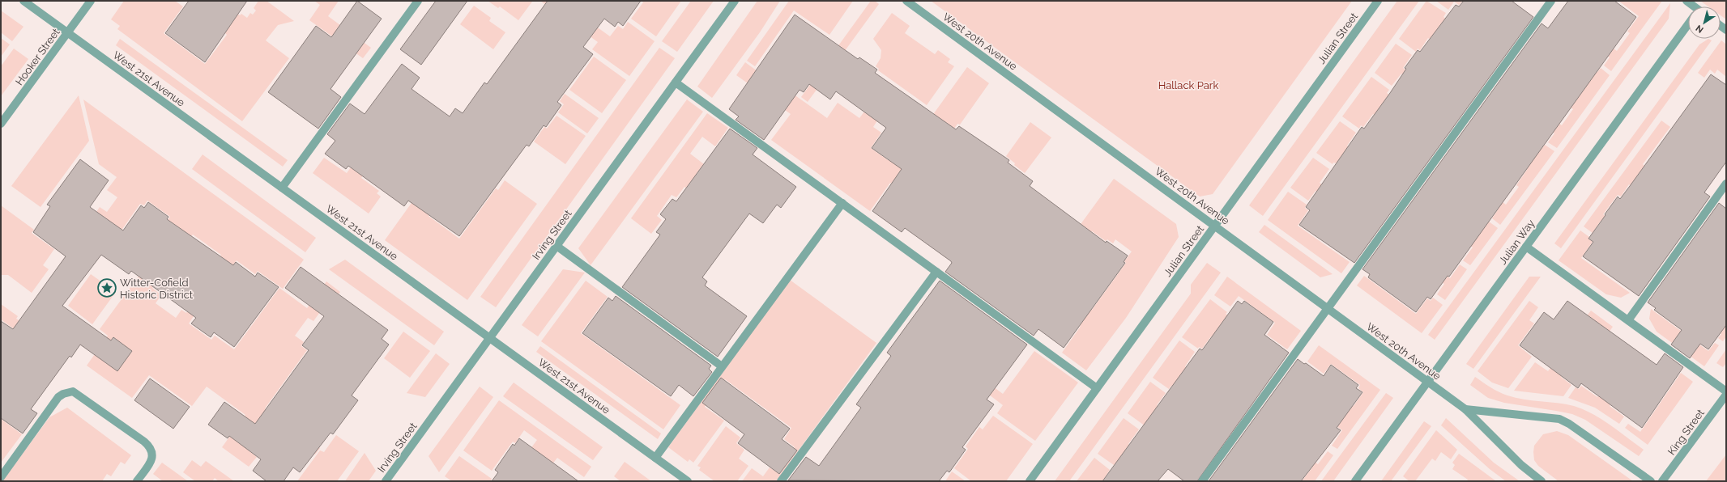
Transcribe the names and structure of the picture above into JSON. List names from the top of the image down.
{
  "streets": {
    "street": [
      "Julian Street",
      "West 20th Avenue",
      "Hooker Street",
      "West 21st Avenue",
      "Irving Street",
      "Julian Way",
      "King Street"
    ]
  },
  "crossings": [
    ["Julian Street", "West 20th Avenue"],
    ["West 20th Avenue", "Julian Way"],
    ["Hooker Street", "West 21st Avenue"],
    ["West 21st Avenue", "Irving Street"]
  ],
  "parks": ["Hallack Park"],
  "places": {
    "place": ["Witter-Cofield Historic District"]
  },
  "north": "bottom left"
}
